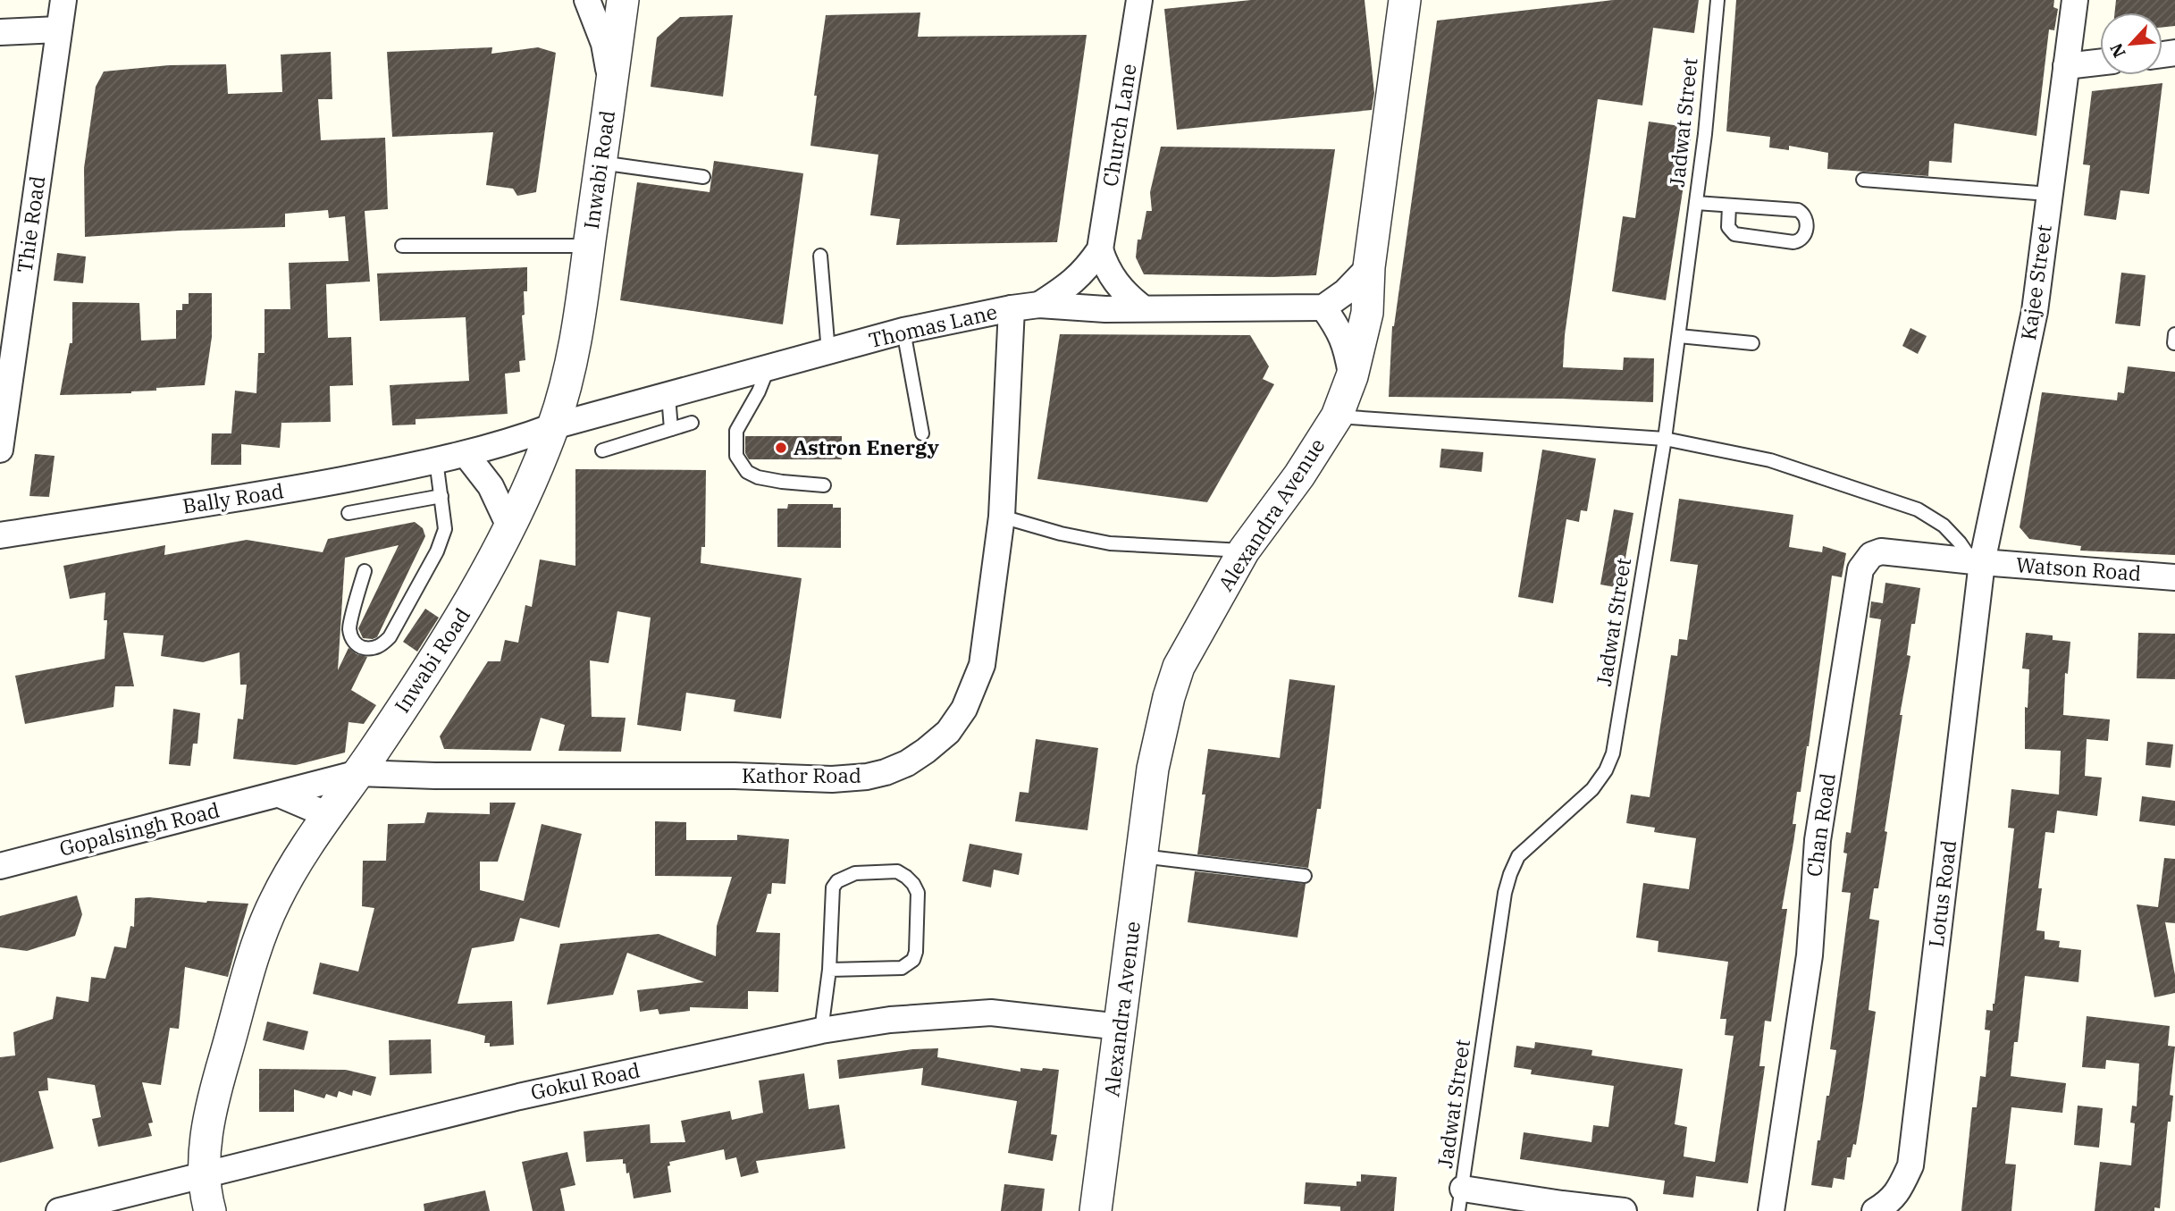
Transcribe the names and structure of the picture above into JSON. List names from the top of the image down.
{
  "streets": {
    "street": [
      "Church Lane",
      "Inwabi Road",
      "Thie Road",
      "Kajee Street",
      "Thomas Lane",
      "Bally Road",
      "Alexandra Avenue",
      "Watson Road",
      "Kathor Road",
      "Chan Road",
      "Gopalsingh Road",
      "Lotus Road",
      "Gokul Road"
    ],
    "lane": ["Jadwat Street"]
  },
  "crossings": [
    ["Church Lane", "Thomas Lane"],
    ["Inwabi Road", "Thomas Lane"],
    ["Inwabi Road", "Bally Road"],
    ["Inwabi Road", "Kathor Road"],
    ["Inwabi Road", "Gopalsingh Road"],
    ["Inwabi Road", "Gokul Road"],
    ["Kajee Street", "Watson Road"],
    ["Kajee Street", "Chan Road"],
    ["Kajee Street", "Lotus Road"],
    ["Thomas Lane", "Bally Road"],
    ["Thomas Lane", "Kathor Road"],
    ["Alexandra Avenue", "Gokul Road"],
    ["Watson Road", "Chan Road"],
    ["Watson Road", "Lotus Road"],
    ["Kathor Road", "Gopalsingh Road"],
    ["Chan Road", "Lotus Road"]
  ],
  "places": ["Astron Energy"],
  "north": "bottom left"
}
